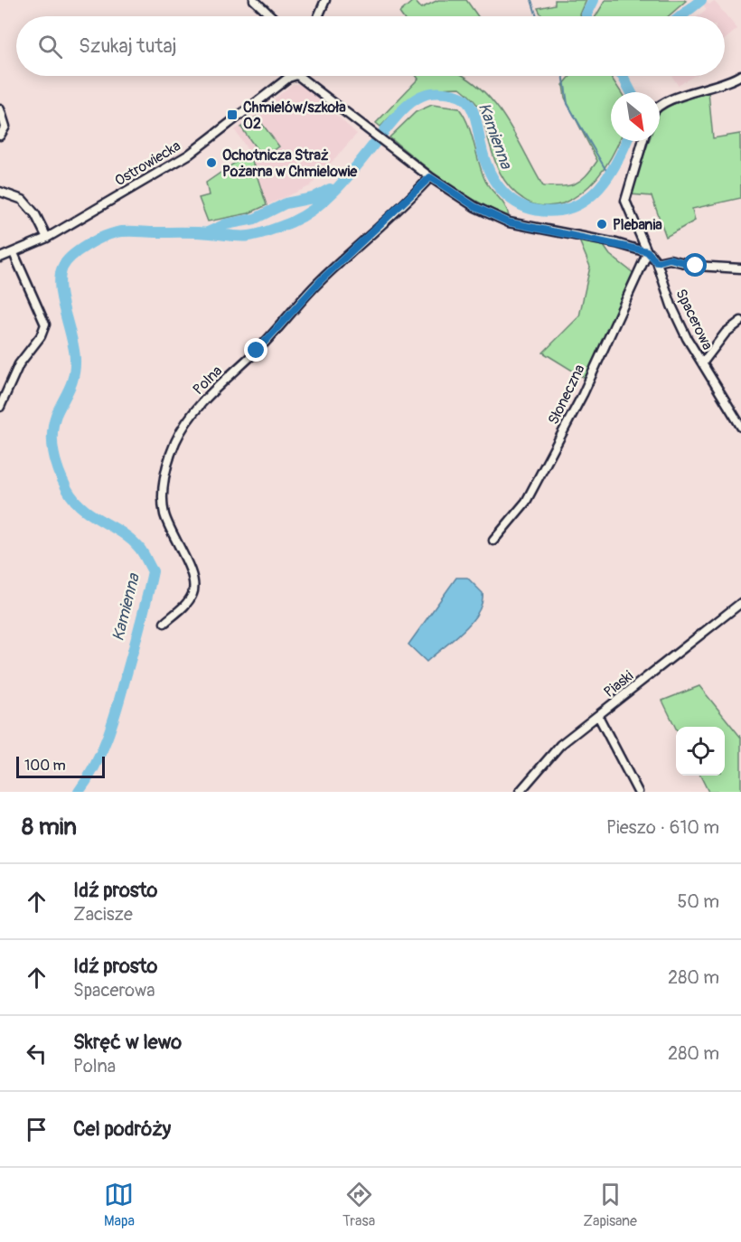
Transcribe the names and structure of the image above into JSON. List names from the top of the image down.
{
  "streets": {
    "street": [
      "Ostrowiecka",
      "Spacerowa",
      "Polna",
      "Słoneczna",
      "Piaski"
    ]
  },
  "crossings": [
    ["Spacerowa", "Słoneczna"]
  ],
  "water": ["Kamienna"],
  "places": {
    "transit": ["Chmielów/szkoła 02"],
    "other": ["Ochotnicza Straż Pożarna w Chmielowie", "Plebania"]
  },
  "scale_bar": "100 m",
  "north": "bottom right",
  "page": {
    "search": "Szukaj tutaj",
    "scale": "100 m",
    "heading": ["8 min", "Pieszo · 610 m"],
    "list": [
      ["Idź prosto", "Zacisze", "50 m"],
      ["Idź prosto", "Spacerowa", "280 m"],
      ["Skręć w lewo", "Polna", "280 m"],
      "Cel podróży"
    ],
    "nav": ["Mapa", "Trasa", "Zapisane"]
  }
}
